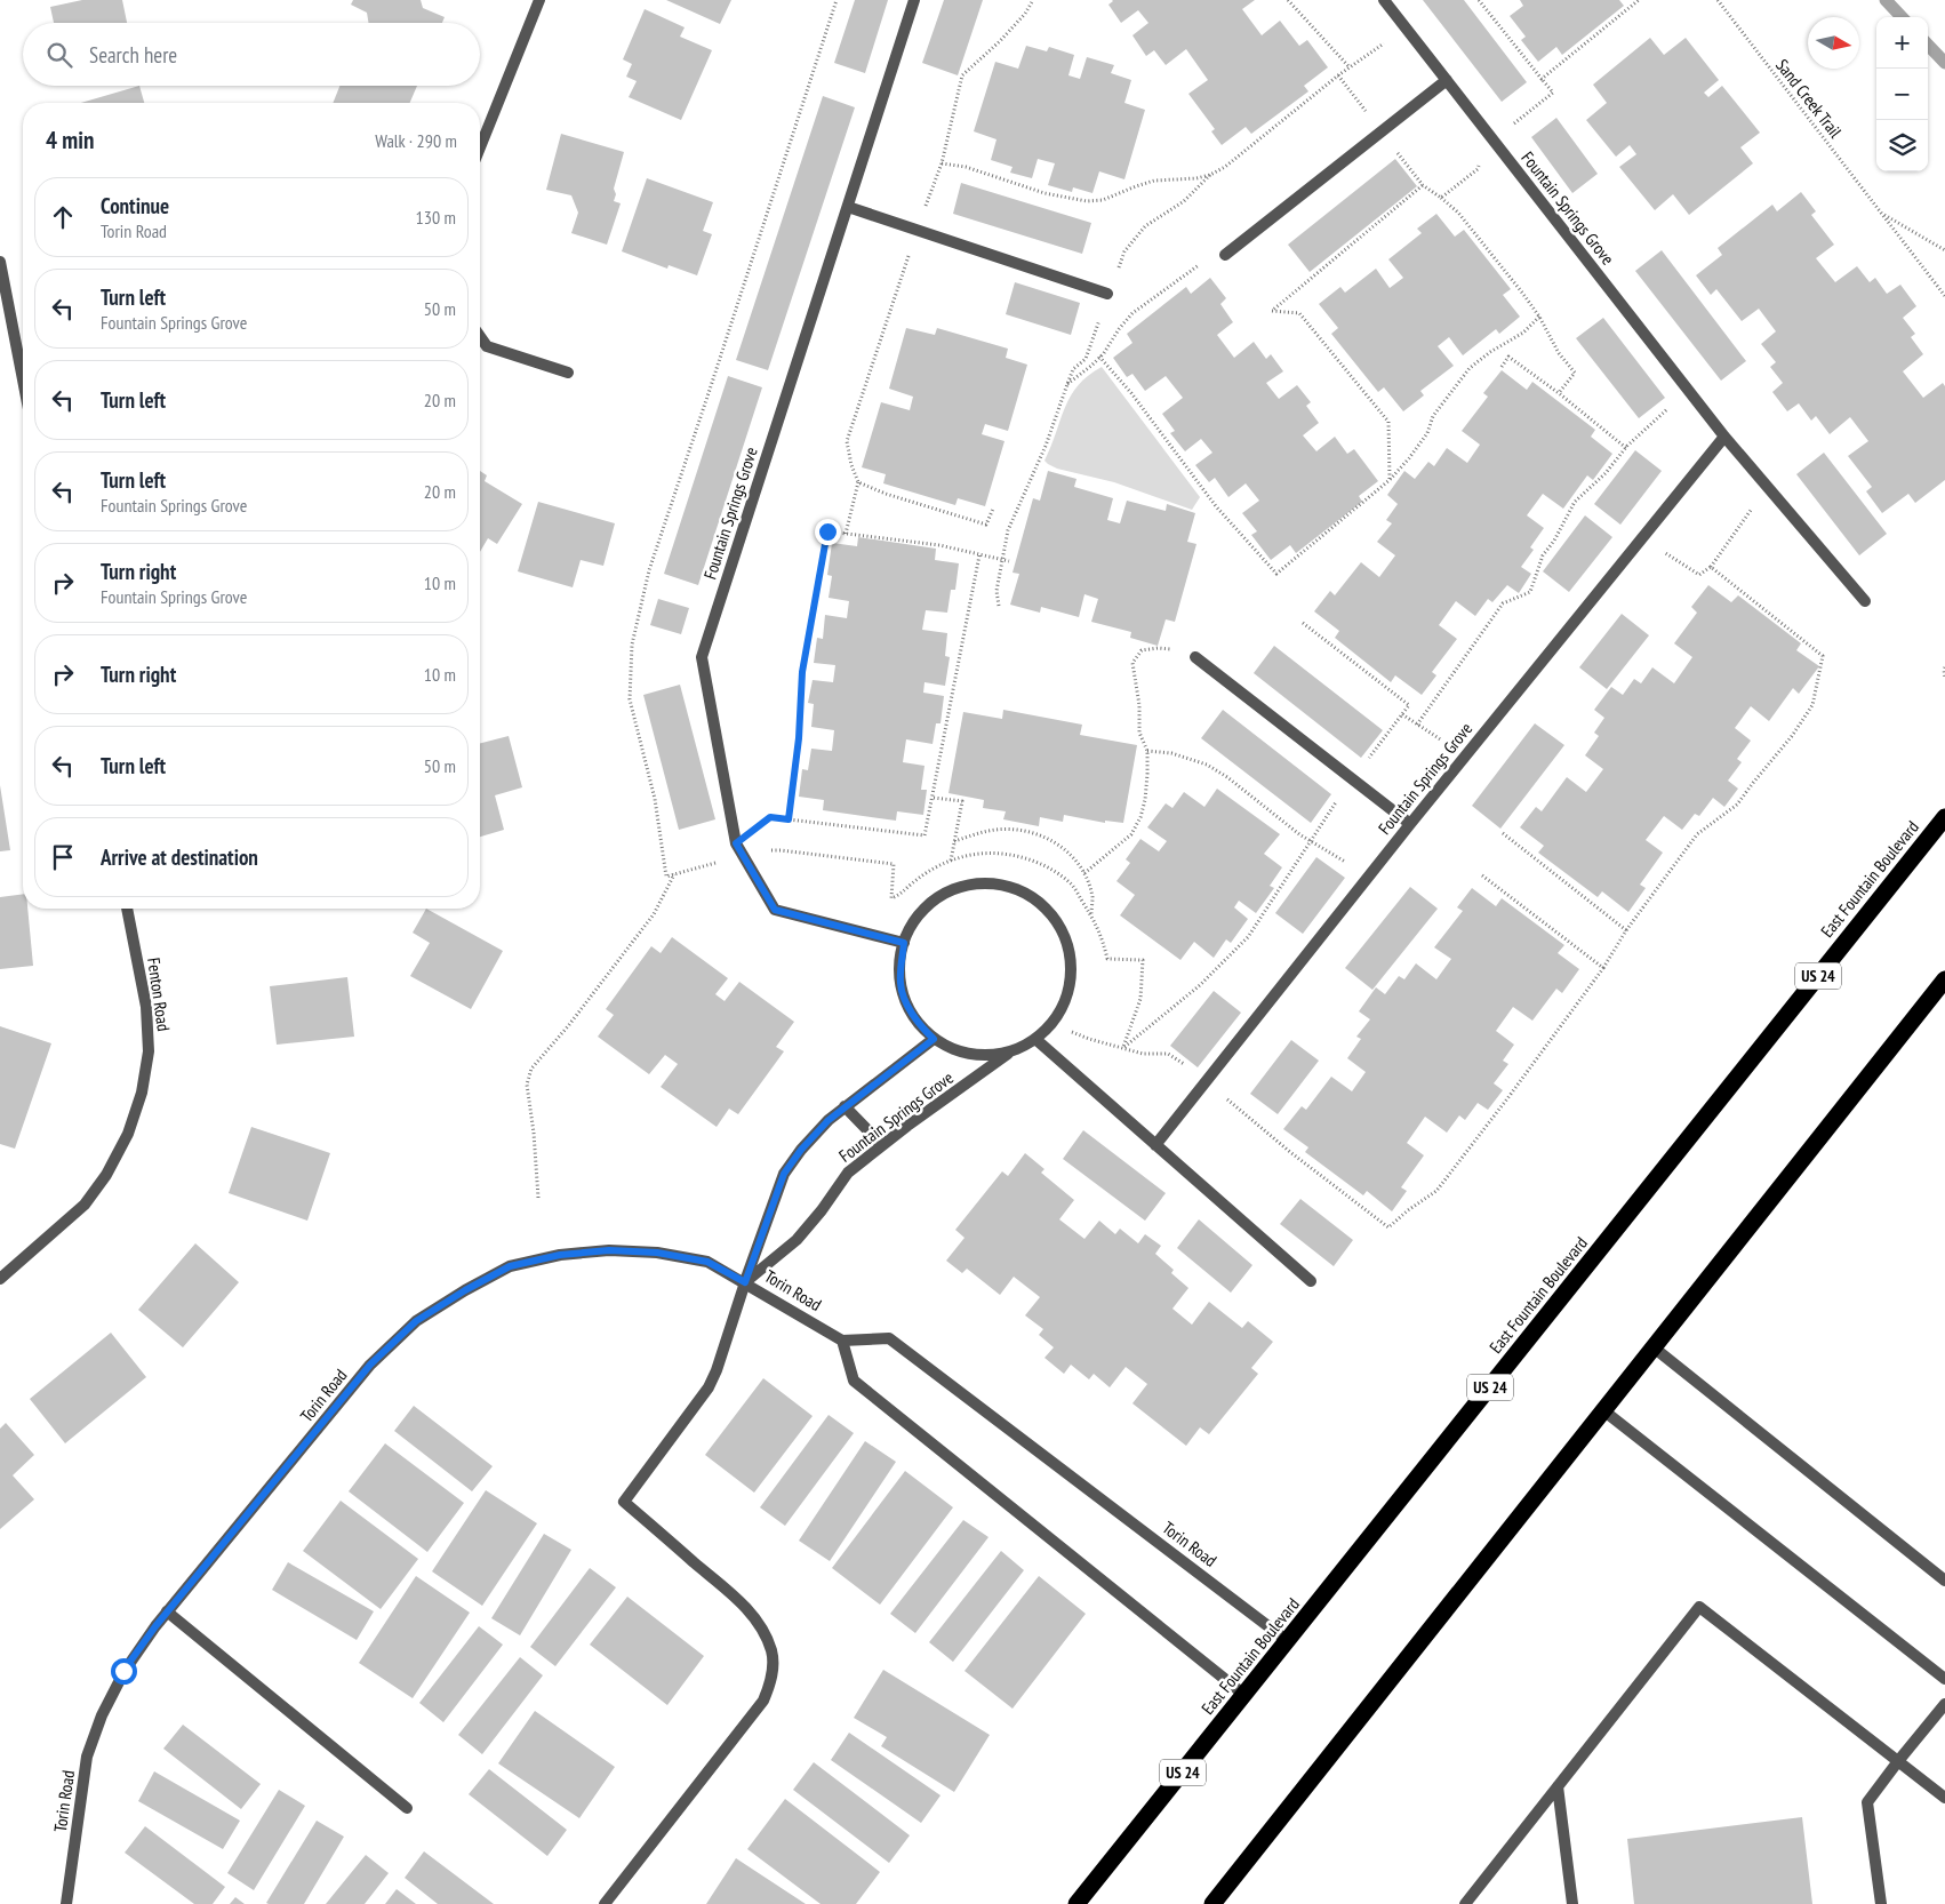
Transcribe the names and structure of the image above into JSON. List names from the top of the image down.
{
  "streets": {
    "highway": ["East Fountain Boulevard", "US 24"],
    "street": ["Fountain Springs Grove", "Fenton Road", "Torin Road"],
    "path": ["Sand Creek Trail"]
  },
  "crossings": [
    ["Fountain Springs Grove", "Torin Road"],
    ["East Fountain Boulevard", "Torin Road"]
  ],
  "north": "right",
  "page": {
    "map_buttons": ["+", "−"],
    "search": "Search here",
    "heading": ["4 min", "Walk · 290 m"],
    "list": [
      ["Continue", "Torin Road", "130 m"],
      ["Turn left", "Fountain Springs Grove", "50 m"],
      ["Turn left", "20 m"],
      ["Turn left", "Fountain Springs Grove", "20 m"],
      ["Turn right", "Fountain Springs Grove", "10 m"],
      ["Turn right", "10 m"],
      ["Turn left", "50 m"],
      "Arrive at destination"
    ]
  }
}
